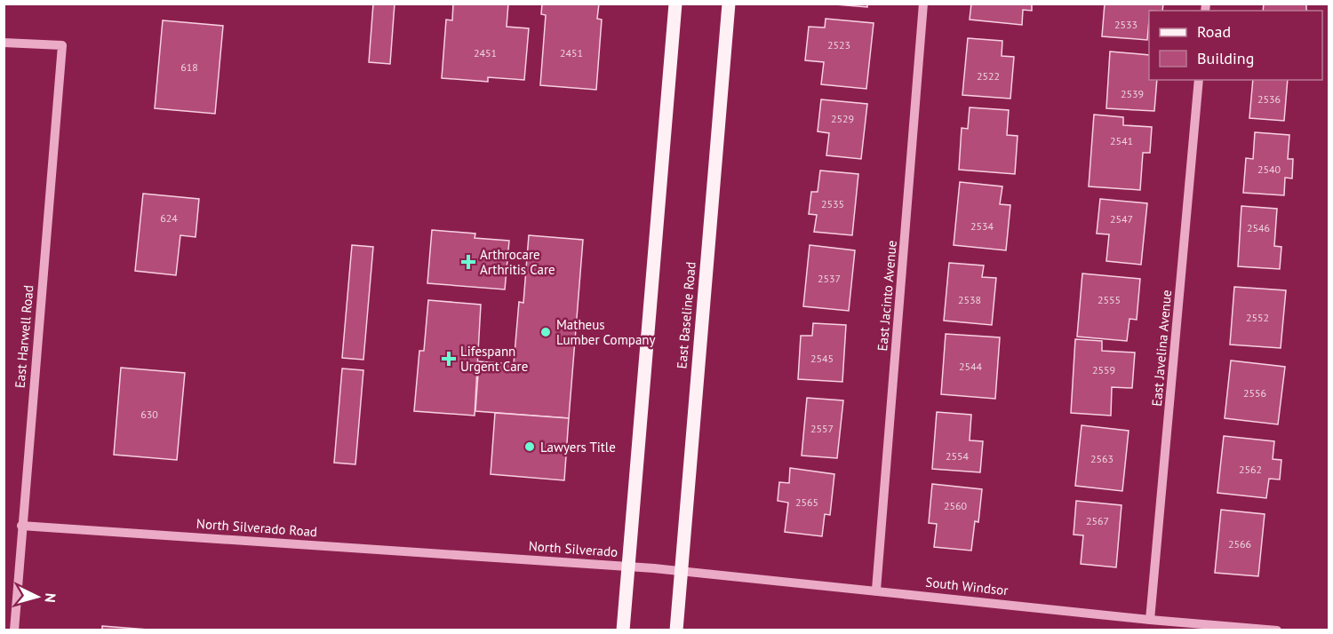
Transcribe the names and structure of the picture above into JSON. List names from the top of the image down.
{
  "streets": {
    "main road": ["East Baseline Road"],
    "street": [
      "East Jacinto Avenue",
      "East Harwell Road",
      "East Javelina Avenue",
      "North Silverado Road",
      "North Silverado",
      "South Windsor"
    ]
  },
  "crossings": [
    ["East Jacinto Avenue", "South Windsor"],
    ["East Baseline Road", "South Windsor"],
    ["East Harwell Road", "North Silverado Road"],
    ["East Javelina Avenue", "South Windsor"],
    ["North Silverado Road", "North Silverado"],
    ["North Silverado", "South Windsor"]
  ],
  "places": {
    "health": ["Arthrocare Arthritis Care", "Lifespann Urgent Care"],
    "other": ["Matheus Lumber Company", "Lawyers Title"]
  },
  "house_numbers": [
    "2533",
    "2523",
    "2451",
    "2451",
    "618",
    "2522",
    "2539",
    "2536",
    "2529",
    "2541",
    "2540",
    "2535",
    "624",
    "2547",
    "2534",
    "2546",
    "2537",
    "2538",
    "2555",
    "2552",
    "2545",
    "2544",
    "2559",
    "2556",
    "630",
    "2557",
    "2554",
    "2563",
    "2562",
    "2565",
    "2560",
    "2567",
    "2566"
  ],
  "legend": ["Road", "Building"],
  "north": "right"
}
